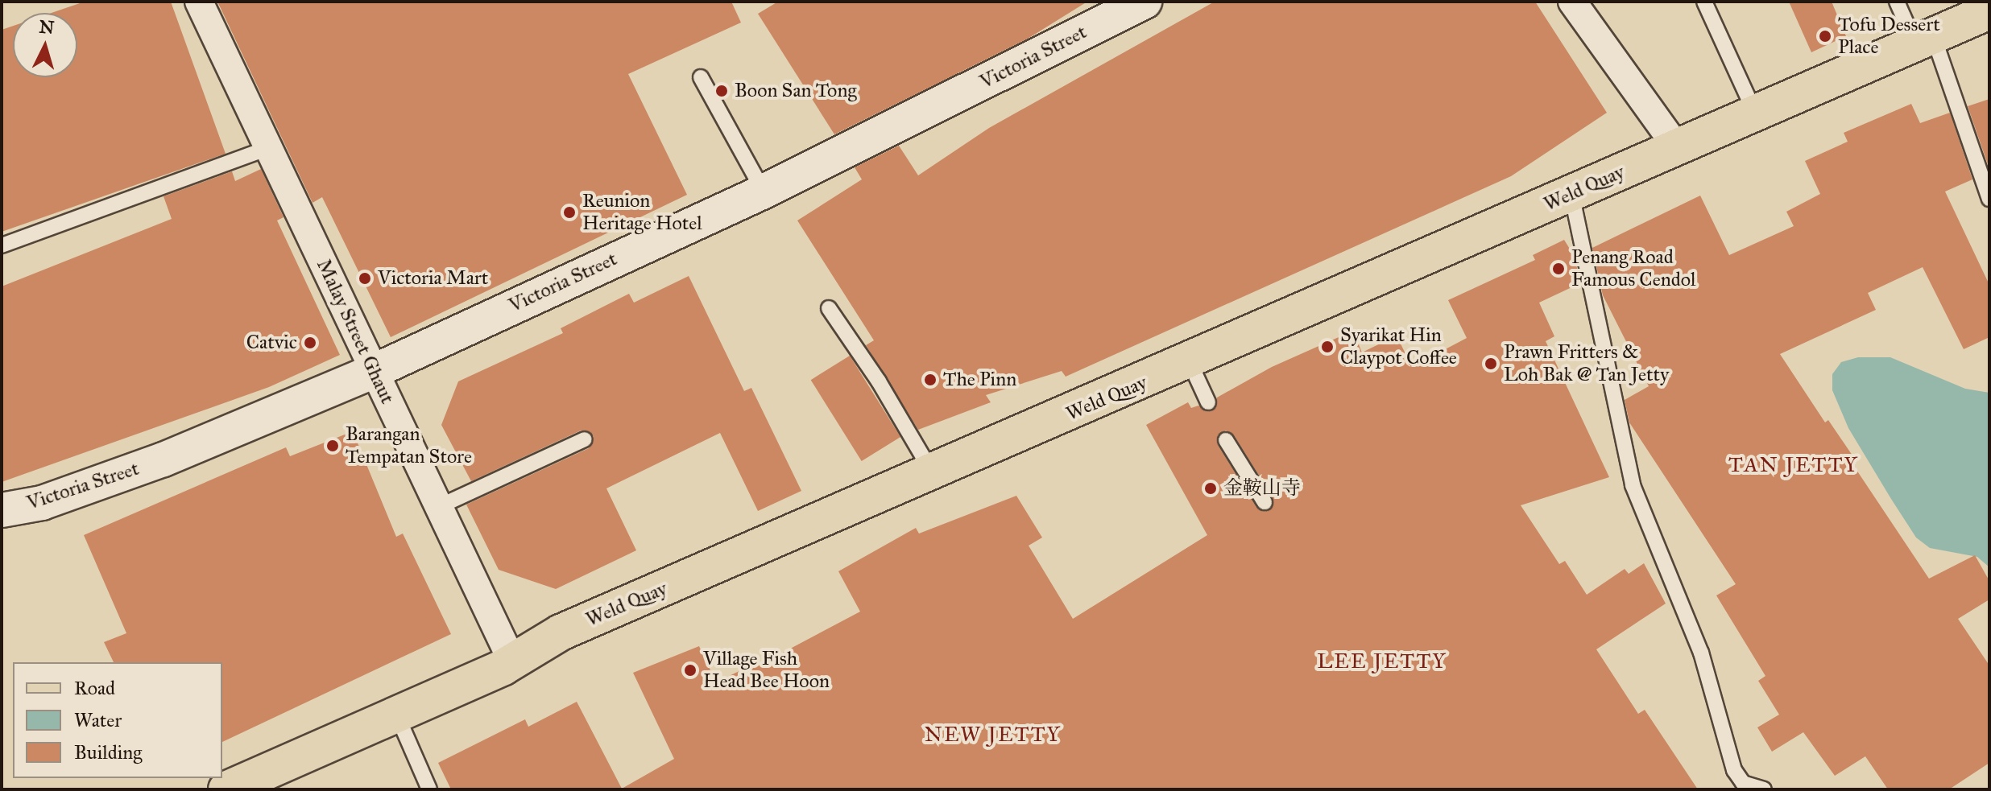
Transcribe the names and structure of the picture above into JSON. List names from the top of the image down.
{
  "streets": {
    "main road": ["Weld Quay"],
    "street": ["Victoria Street", "Malay Street Ghaut"]
  },
  "crossings": [
    ["Victoria Street", "Malay Street Ghaut"],
    ["Weld Quay", "Malay Street Ghaut"]
  ],
  "districts": ["TAN JETTY", "LEE JETTY", "NEW JETTY"],
  "places": [
    "Tofu Dessert Place",
    "Boon San Tong",
    "Reunion Heritage Hotel",
    "Penang Road Famous Cendol",
    "Victoria Mart",
    "Catvic",
    "Syarikat Hin Claypot Coffee",
    "Prawn Fritters & Loh Bak @ Tan Jetty",
    "The Pinn",
    "Barangan Tempatan Store",
    "金鞍山寺",
    "Village Fish Head Bee Hoon"
  ],
  "legend": ["Road", "Water", "Building"],
  "north": "top"
}
